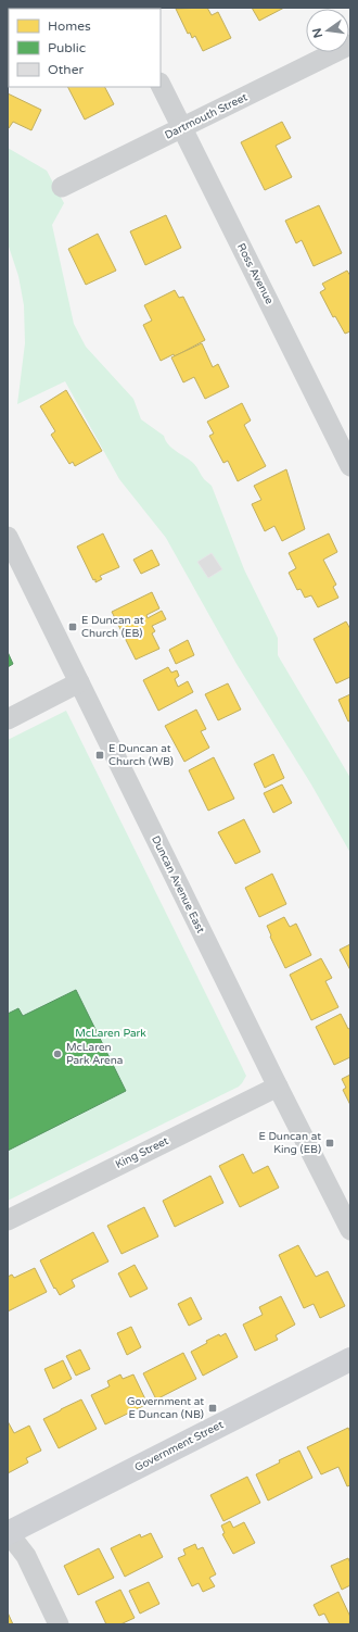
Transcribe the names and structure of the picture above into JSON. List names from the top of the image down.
{
  "streets": {
    "street": [
      "Dartmouth Street",
      "Ross Avenue",
      "Duncan Avenue East",
      "King Street",
      "Government Street"
    ]
  },
  "crossings": [
    ["Dartmouth Street", "Ross Avenue"],
    ["Duncan Avenue East", "King Street"]
  ],
  "parks": ["McLaren Park"],
  "places": {
    "transit": [
      "E Duncan at Church (EB)",
      "E Duncan at Church (WB)",
      "E Duncan at King (EB)",
      "Government at E Duncan (NB)"
    ],
    "other": ["McLaren Park Arena"]
  },
  "legend": ["Homes", "Public", "Other"],
  "north": "left"
}
